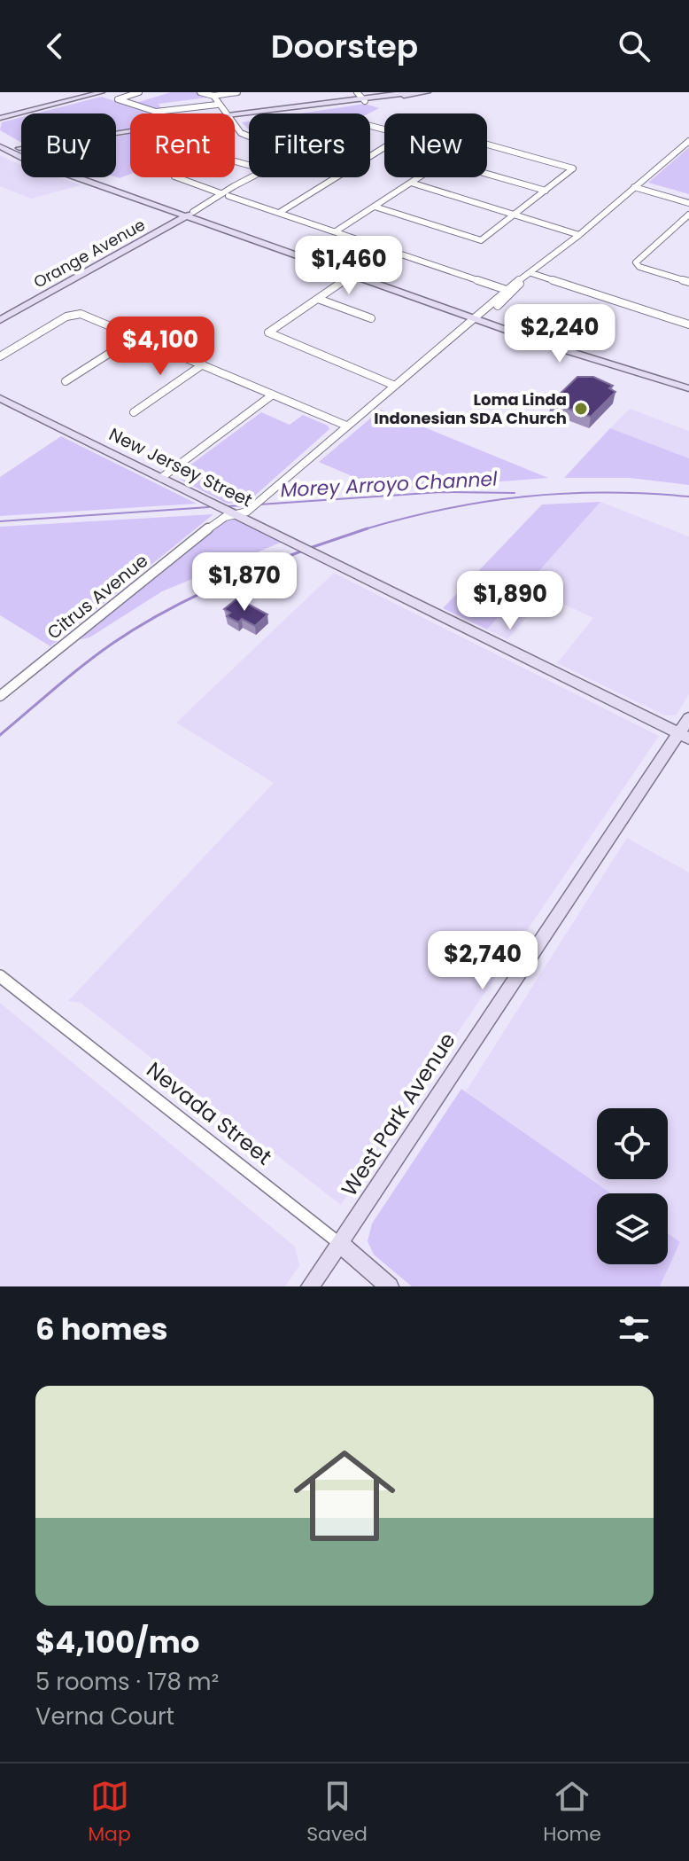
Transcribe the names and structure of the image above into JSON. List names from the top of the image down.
{
  "streets": {
    "street": [
      "Orange Avenue",
      "New Jersey Street",
      "Citrus Avenue",
      "Nevada Street",
      "West Park Avenue"
    ]
  },
  "crossings": [
    ["New Jersey Street", "Citrus Avenue"],
    ["New Jersey Street", "West Park Avenue"],
    ["Nevada Street", "West Park Avenue"]
  ],
  "water": ["Morey Arroyo Channel"],
  "places": ["Loma Linda Indonesian SDA Church"],
  "page": {
    "header": "Doorstep",
    "chip": [
      "Buy",
      "Rent",
      "Filters",
      "New"
    ],
    "price": [
      "$1,460",
      "$2,240",
      "$4,100",
      "$1,870",
      "$1,890",
      "$2,740"
    ],
    "heading": "6 homes",
    "list": [
      {
        "name": "$4,100/mo",
        "note": "5 rooms · 178 m² · Verna Court"
      }
    ],
    "tabs": ["Map", "Saved", "Home"]
  }
}
